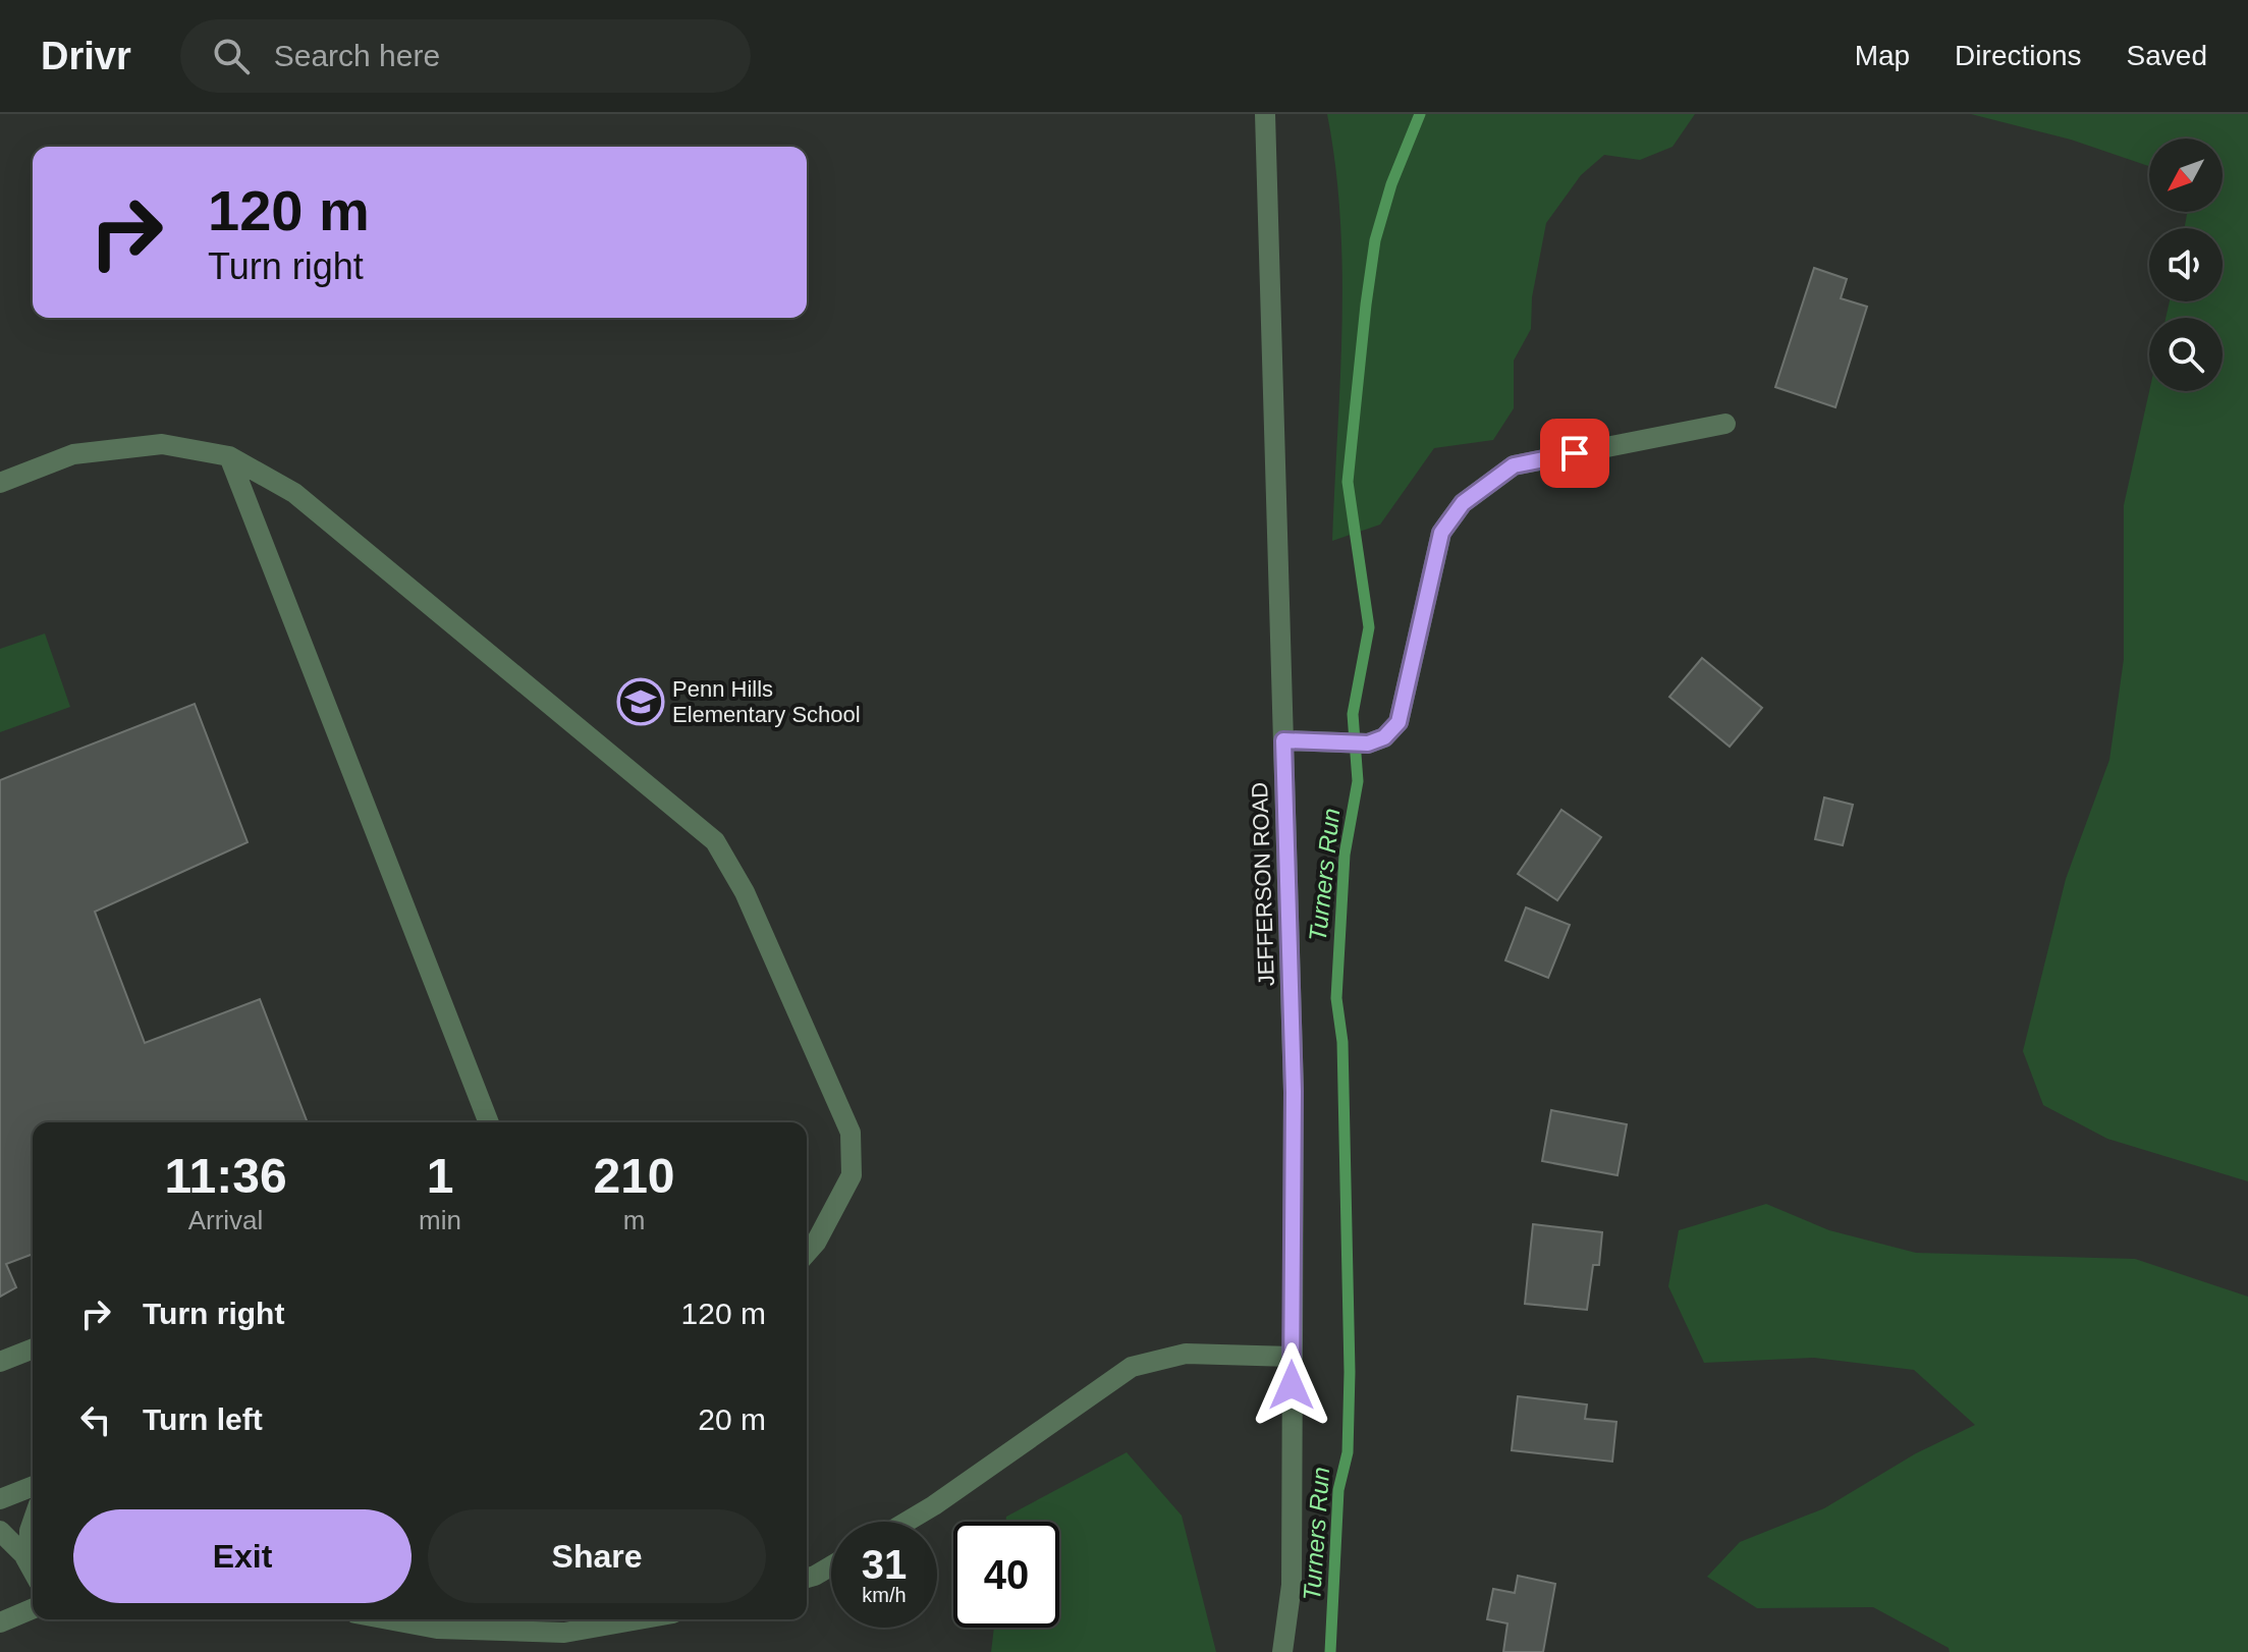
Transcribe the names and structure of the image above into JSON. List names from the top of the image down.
{
  "streets": {
    "street": ["JEFFERSON ROAD"]
  },
  "water": ["Turners Run"],
  "places": {
    "school or university": ["Penn Hills Elementary School"]
  },
  "north": "bottom left",
  "page": {
    "header": "Drivr",
    "search": "Search here",
    "nav": ["Map", "Directions", "Saved"],
    "turn": ["120 m", "Turn right"],
    "eta": [
      "11:36",
      "Arrival",
      "1",
      "min",
      "210",
      "m"
    ],
    "list": [
      {
        "name": "Turn right",
        "value": "120 m"
      },
      {
        "name": "Turn left",
        "value": "20 m"
      }
    ],
    "buttons": ["Exit", "Share"],
    "speed": "31 km/h",
    "limit": "40"
  }
}
